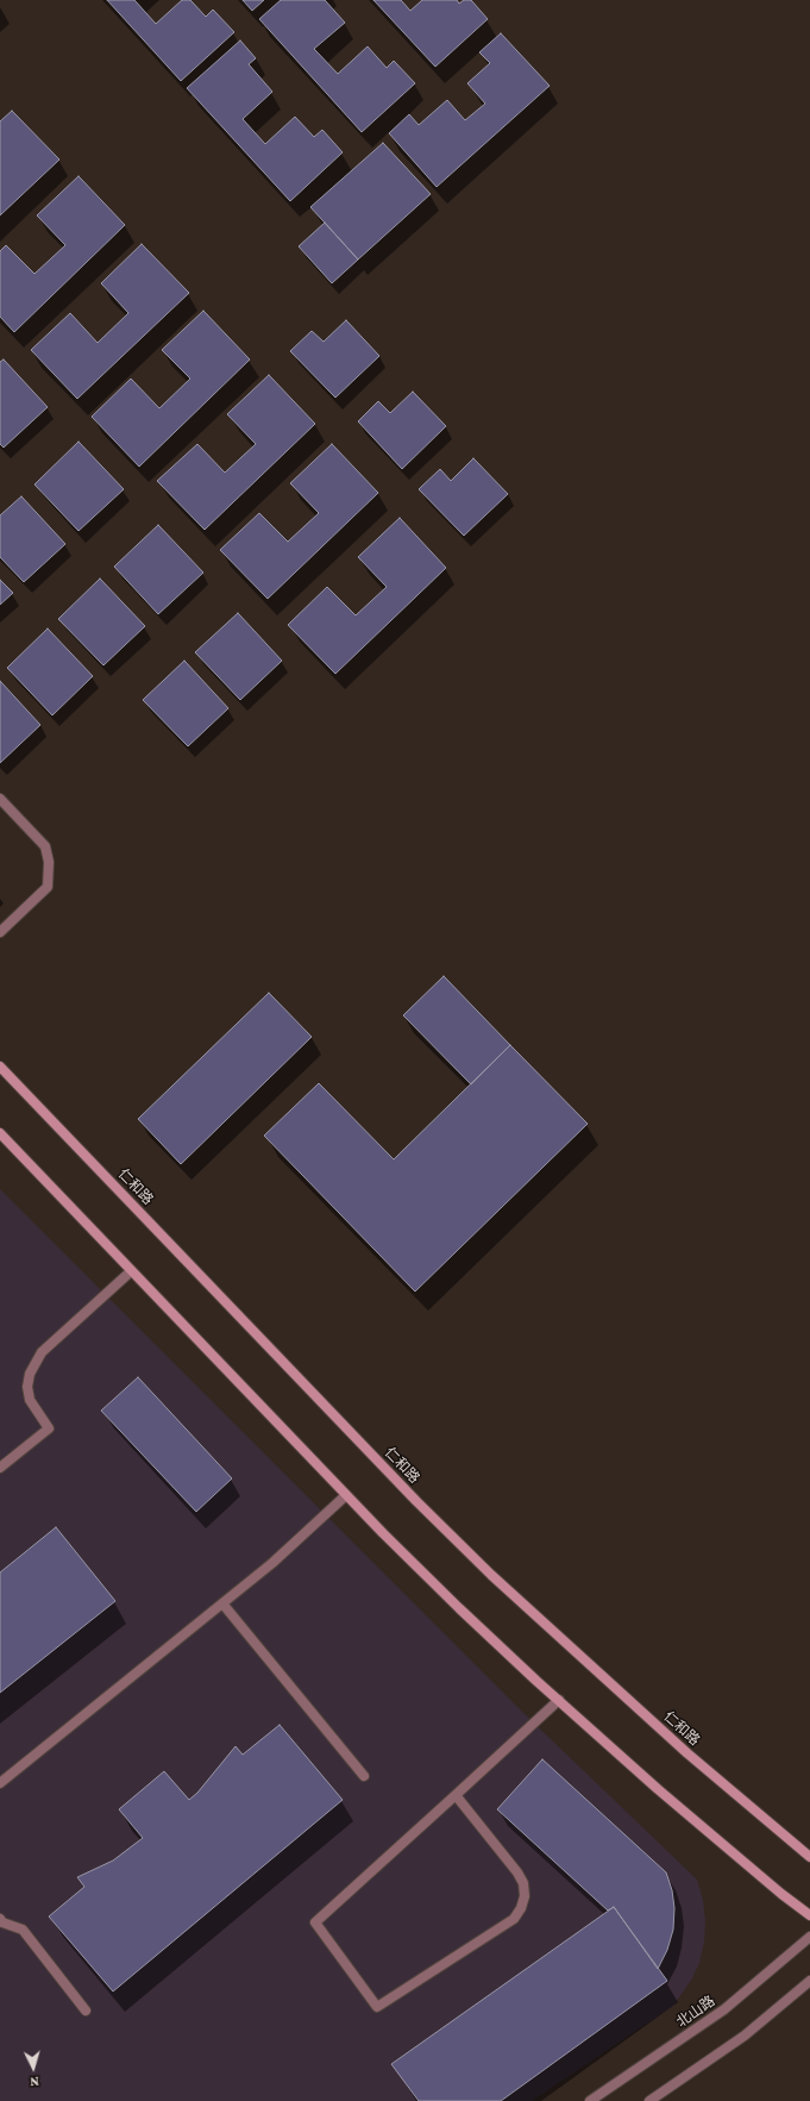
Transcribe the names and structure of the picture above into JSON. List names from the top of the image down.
{
  "streets": {
    "main road": ["仁和路"],
    "street": ["北山路"]
  },
  "north": "bottom"
}
